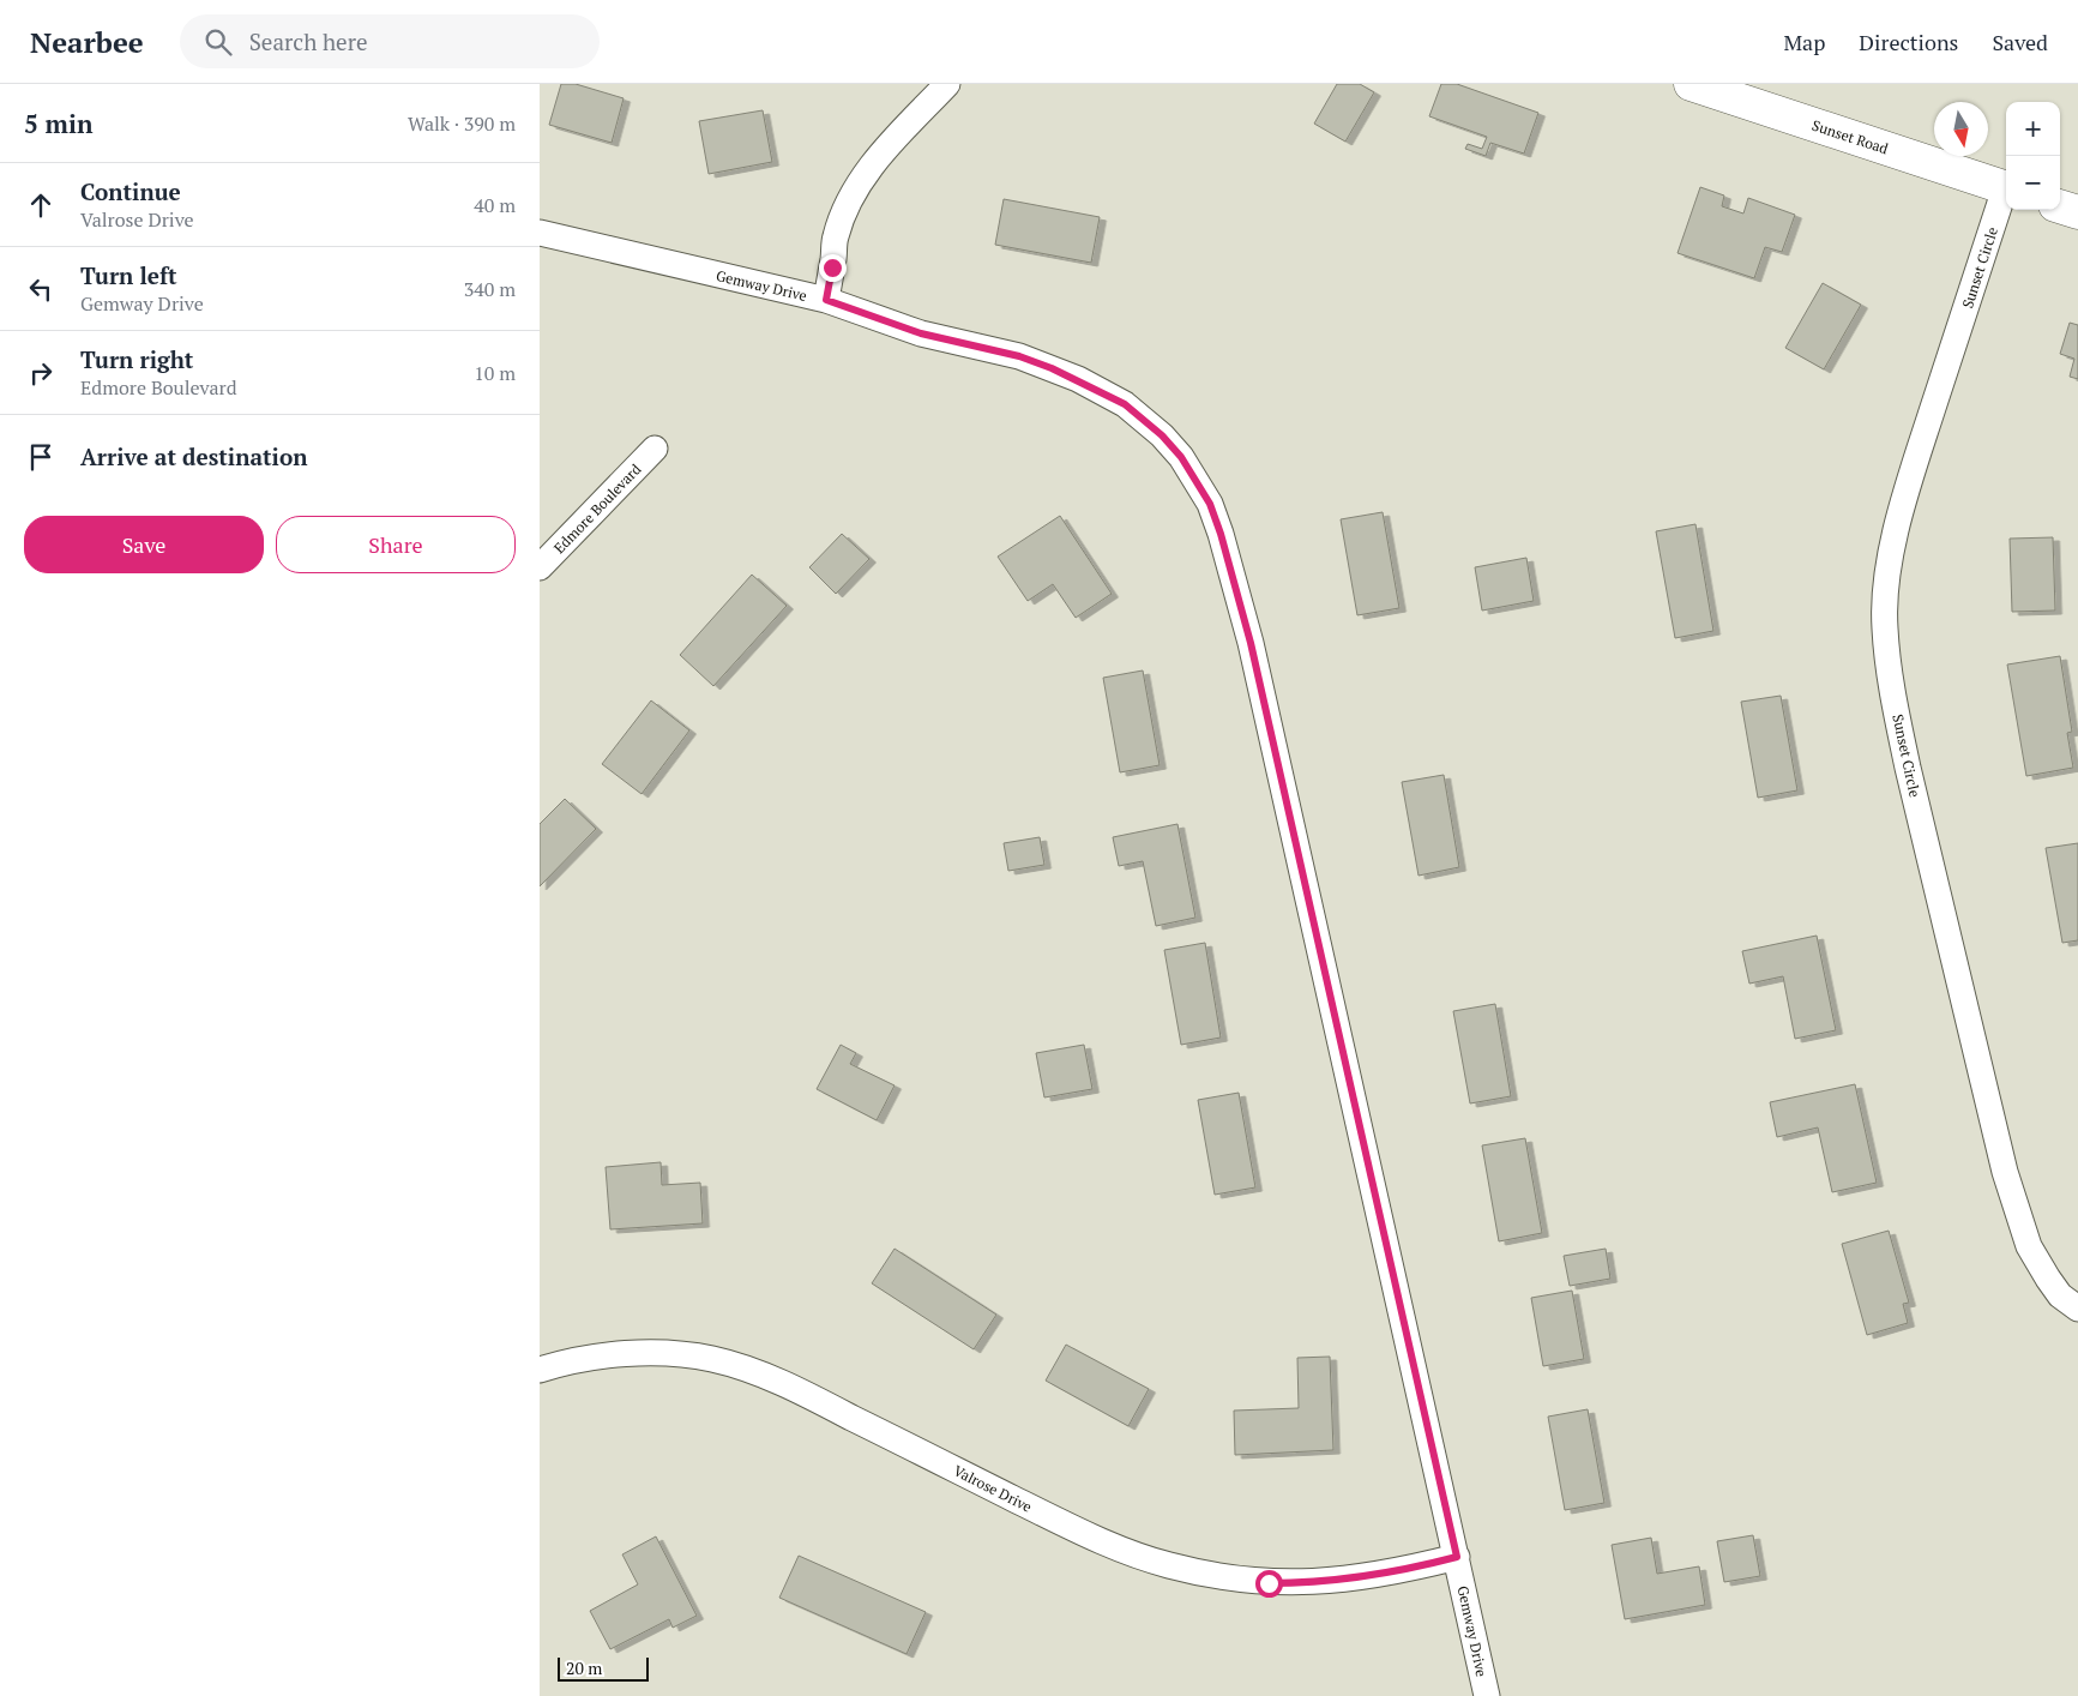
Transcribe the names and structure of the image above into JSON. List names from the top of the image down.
{
  "streets": {
    "main road": ["Sunset Road"],
    "street": [
      "Sunset Circle",
      "Gemway Drive",
      "Edmore Boulevard",
      "Valrose Drive"
    ]
  },
  "crossings": [
    ["Gemway Drive", "Valrose Drive"]
  ],
  "scale_bar": "20 m",
  "north": "bottom",
  "page": {
    "header": "Nearbee",
    "search": "Search here",
    "nav": ["Map", "Directions", "Saved"],
    "heading": ["5 min", "Walk · 390 m"],
    "map_buttons": ["+", "−"],
    "list": [
      ["Continue", "Valrose Drive", "40 m"],
      ["Turn left", "Gemway Drive", "340 m"],
      ["Turn right", "Edmore Boulevard", "10 m"],
      "Arrive at destination"
    ],
    "buttons": ["Save", "Share"],
    "scale": "20 m"
  }
}
